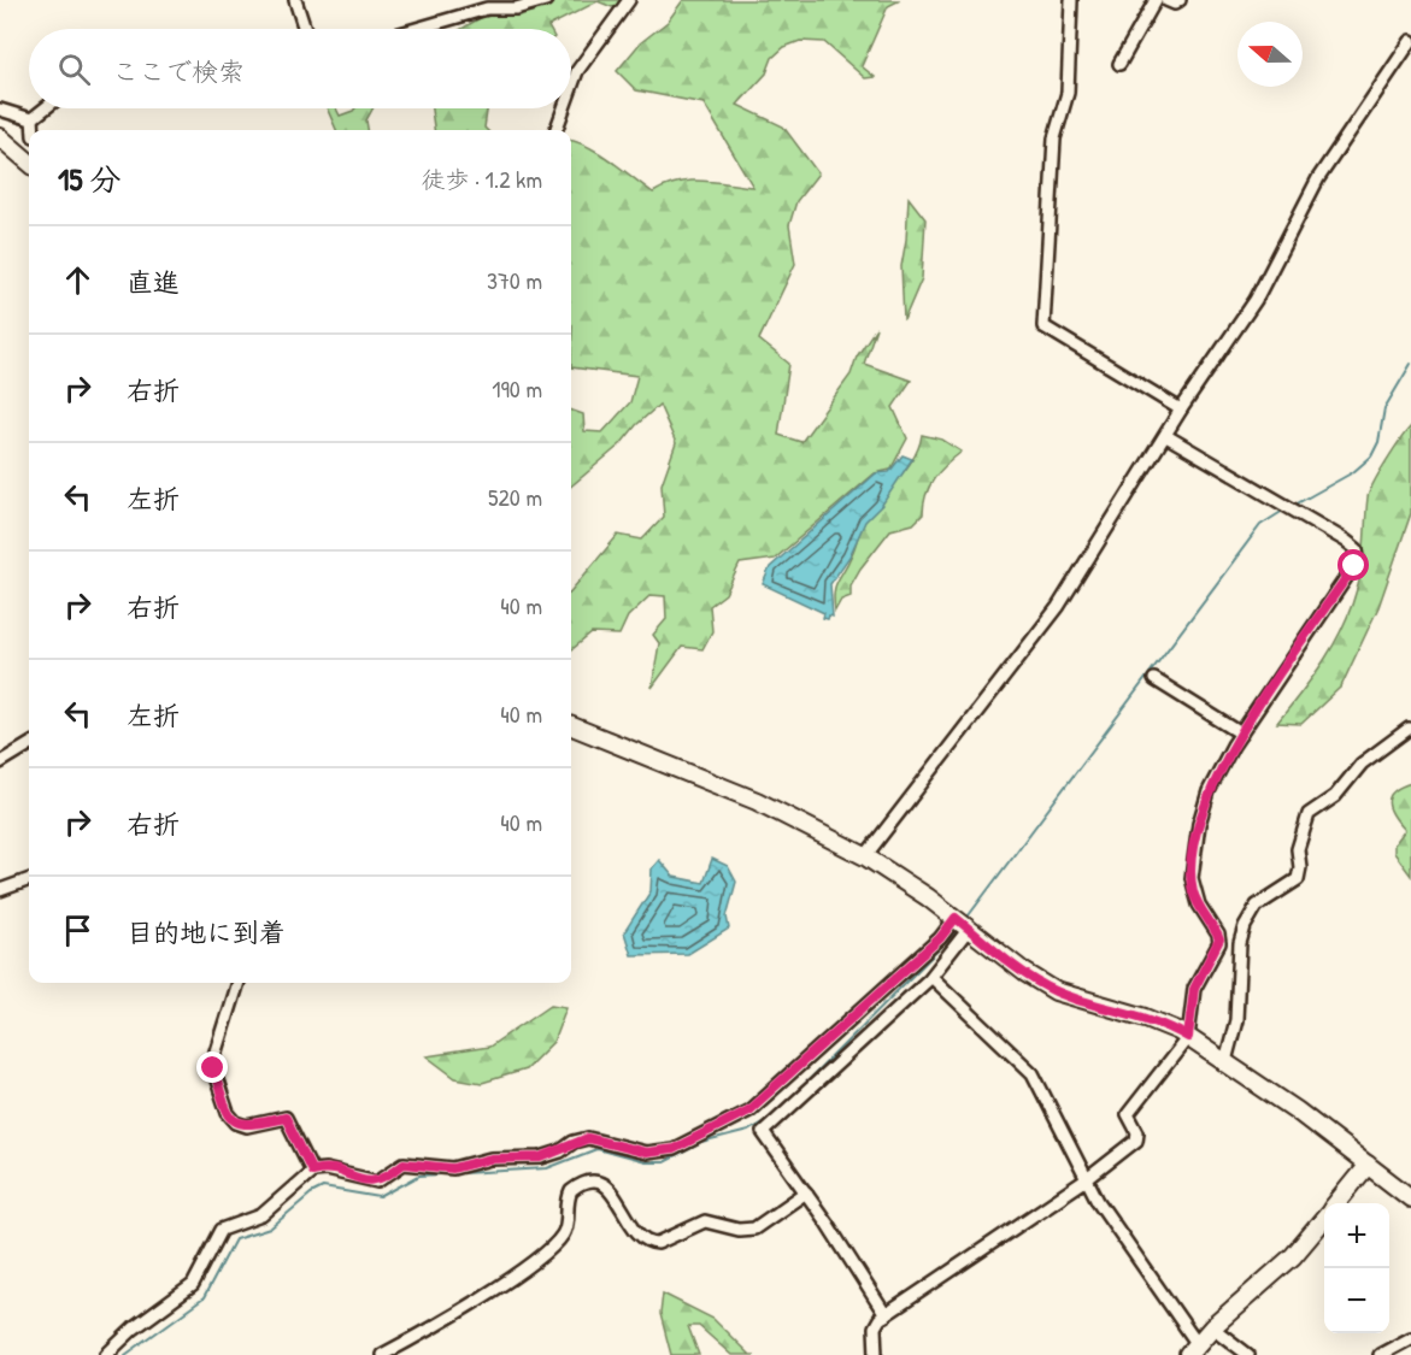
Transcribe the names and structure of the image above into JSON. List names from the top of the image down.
{
  "north": "left",
  "page": {
    "search": "ここで検索",
    "heading": ["15 分", "徒歩 · 1.2 km"],
    "list": [
      ["直進", "370 m"],
      ["右折", "190 m"],
      ["左折", "520 m"],
      ["右折", "40 m"],
      ["左折", "40 m"],
      ["右折", "40 m"],
      "目的地に到着"
    ],
    "map_buttons": ["+", "−"]
  }
}
